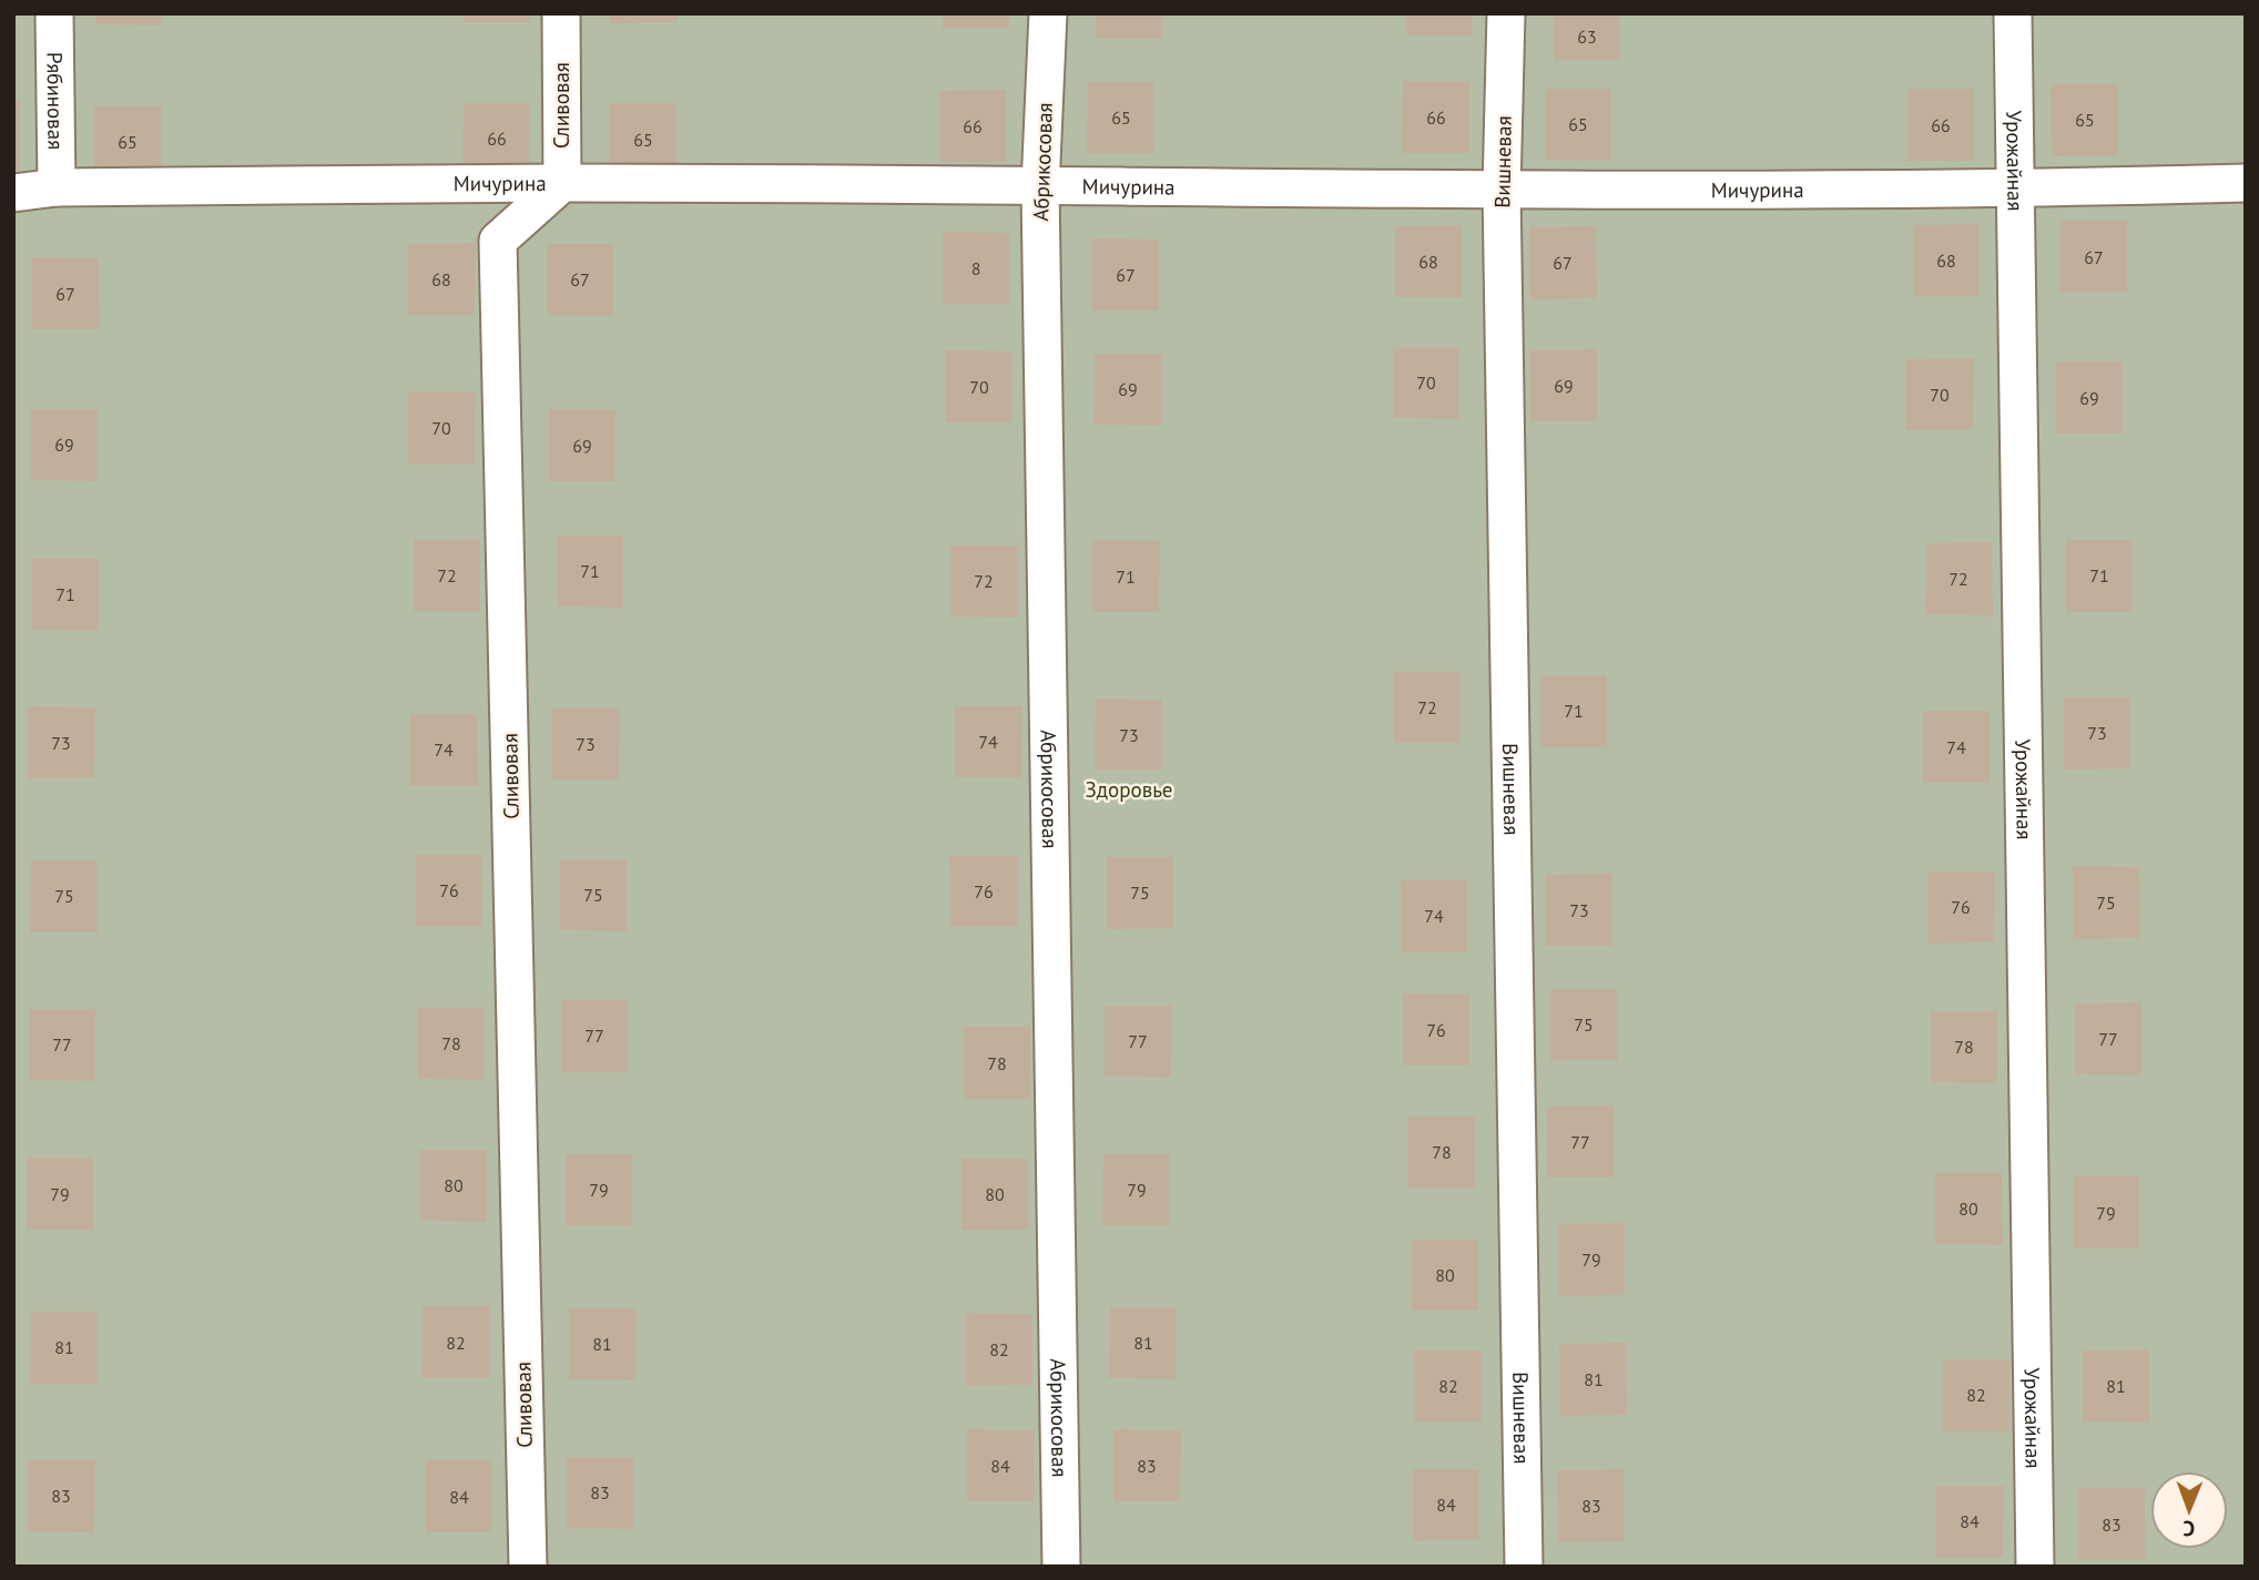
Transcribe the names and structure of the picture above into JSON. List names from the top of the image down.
{
  "streets": {
    "street": [
      "Рябиновая",
      "Сливовая",
      "Абрикосовая",
      "Вишневая",
      "Урожайная",
      "Мичурина"
    ]
  },
  "crossings": [
    ["Рябиновая", "Мичурина"],
    ["Сливовая", "Мичурина"],
    ["Абрикосовая", "Мичурина"],
    ["Вишневая", "Мичурина"],
    ["Урожайная", "Мичурина"]
  ],
  "parks": ["Здоровье"],
  "house_numbers": [
    "63",
    "65",
    "66",
    "65",
    "65",
    "66",
    "66",
    "66",
    "65",
    "65",
    "67",
    "68",
    "68",
    "67",
    "8",
    "67",
    "68",
    "67",
    "67",
    "70",
    "69",
    "70",
    "69",
    "70",
    "69",
    "70",
    "69",
    "69",
    "71",
    "72",
    "71",
    "71",
    "72",
    "72",
    "71",
    "72",
    "71",
    "73",
    "73",
    "74",
    "73",
    "73",
    "74",
    "74",
    "76",
    "76",
    "75",
    "75",
    "75",
    "75",
    "76",
    "73",
    "74",
    "75",
    "76",
    "77",
    "77",
    "77",
    "78",
    "77",
    "78",
    "78",
    "77",
    "78",
    "80",
    "79",
    "79",
    "79",
    "80",
    "80",
    "79",
    "79",
    "80",
    "82",
    "81",
    "81",
    "81",
    "82",
    "81",
    "82",
    "81",
    "82",
    "84",
    "83",
    "83",
    "83",
    "84",
    "84",
    "83",
    "84",
    "83"
  ],
  "north": "bottom"
}
